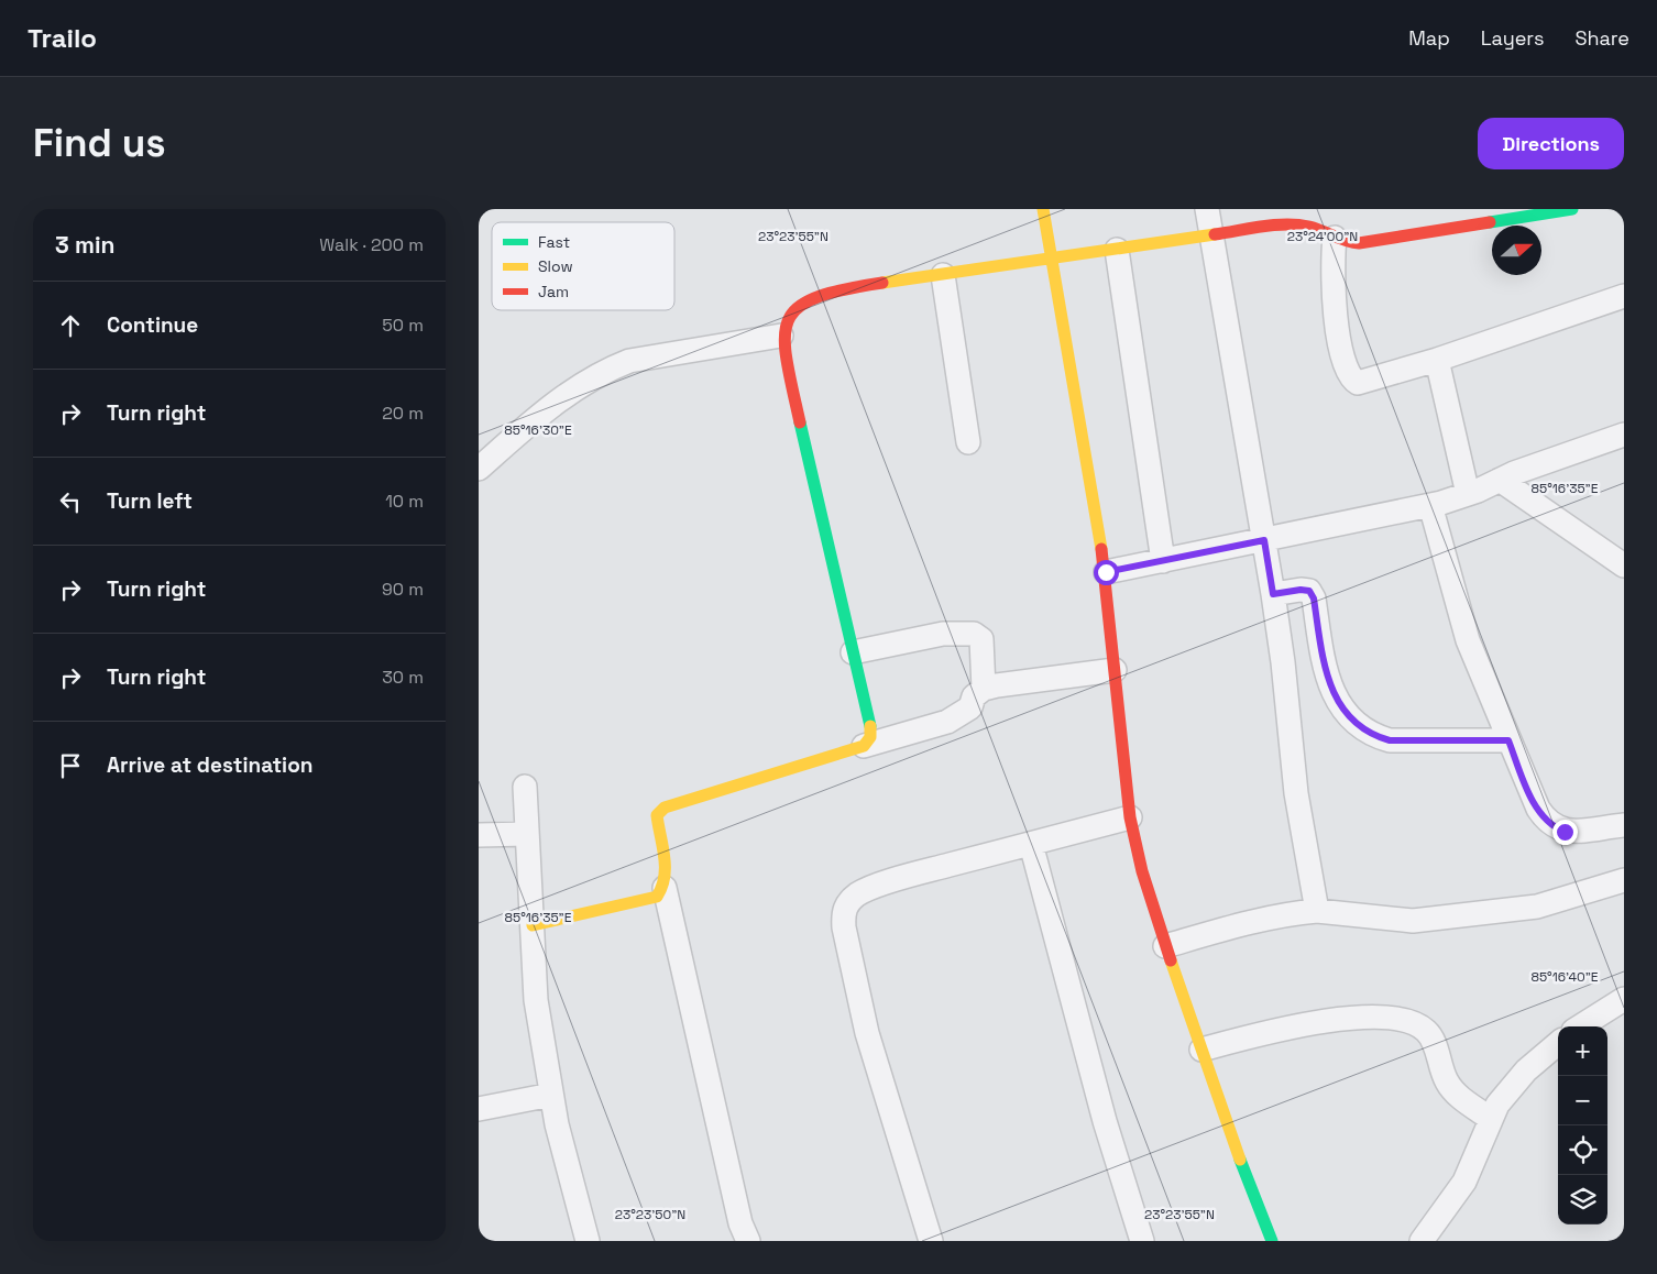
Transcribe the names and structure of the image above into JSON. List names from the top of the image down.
{
  "legend": ["Fast", "Slow", "Jam"],
  "north": "right",
  "page": {
    "header": "Trailo",
    "nav": ["Map", "Layers", "Share"],
    "buttons": "Directions",
    "title": "Find us",
    "heading": ["3 min", "Walk · 200 m"],
    "list": [
      ["Continue", "50 m"],
      ["Turn right", "20 m"],
      ["Turn left", "10 m"],
      ["Turn right", "90 m"],
      ["Turn right", "30 m"],
      "Arrive at destination"
    ],
    "map_buttons": ["+", "−"]
  },
  "coordinates": [
    "23°23'55\"N",
    "23°24'00\"N",
    "85°16'30\"E",
    "85°16'35\"E",
    "85°16'40\"E",
    "23°23'50\"N"
  ]
}
